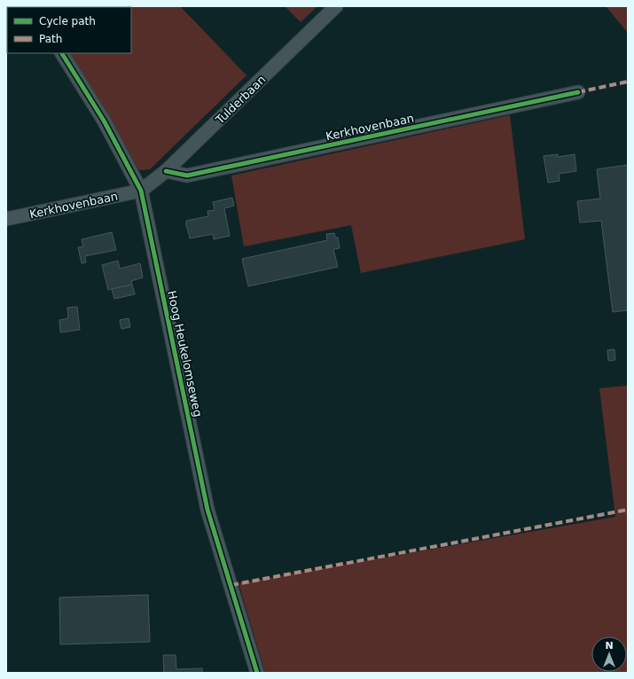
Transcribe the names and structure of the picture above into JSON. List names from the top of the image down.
{
  "streets": {
    "street": ["Tulderbaan", "Kerkhovenbaan", "Hoog Heukelomseweg"]
  },
  "crossings": [
    ["Tulderbaan", "Kerkhovenbaan"],
    ["Tulderbaan", "Hoog Heukelomseweg"],
    ["Kerkhovenbaan", "Hoog Heukelomseweg"]
  ],
  "legend": ["Cycle path", "Path"],
  "north": "top"
}
